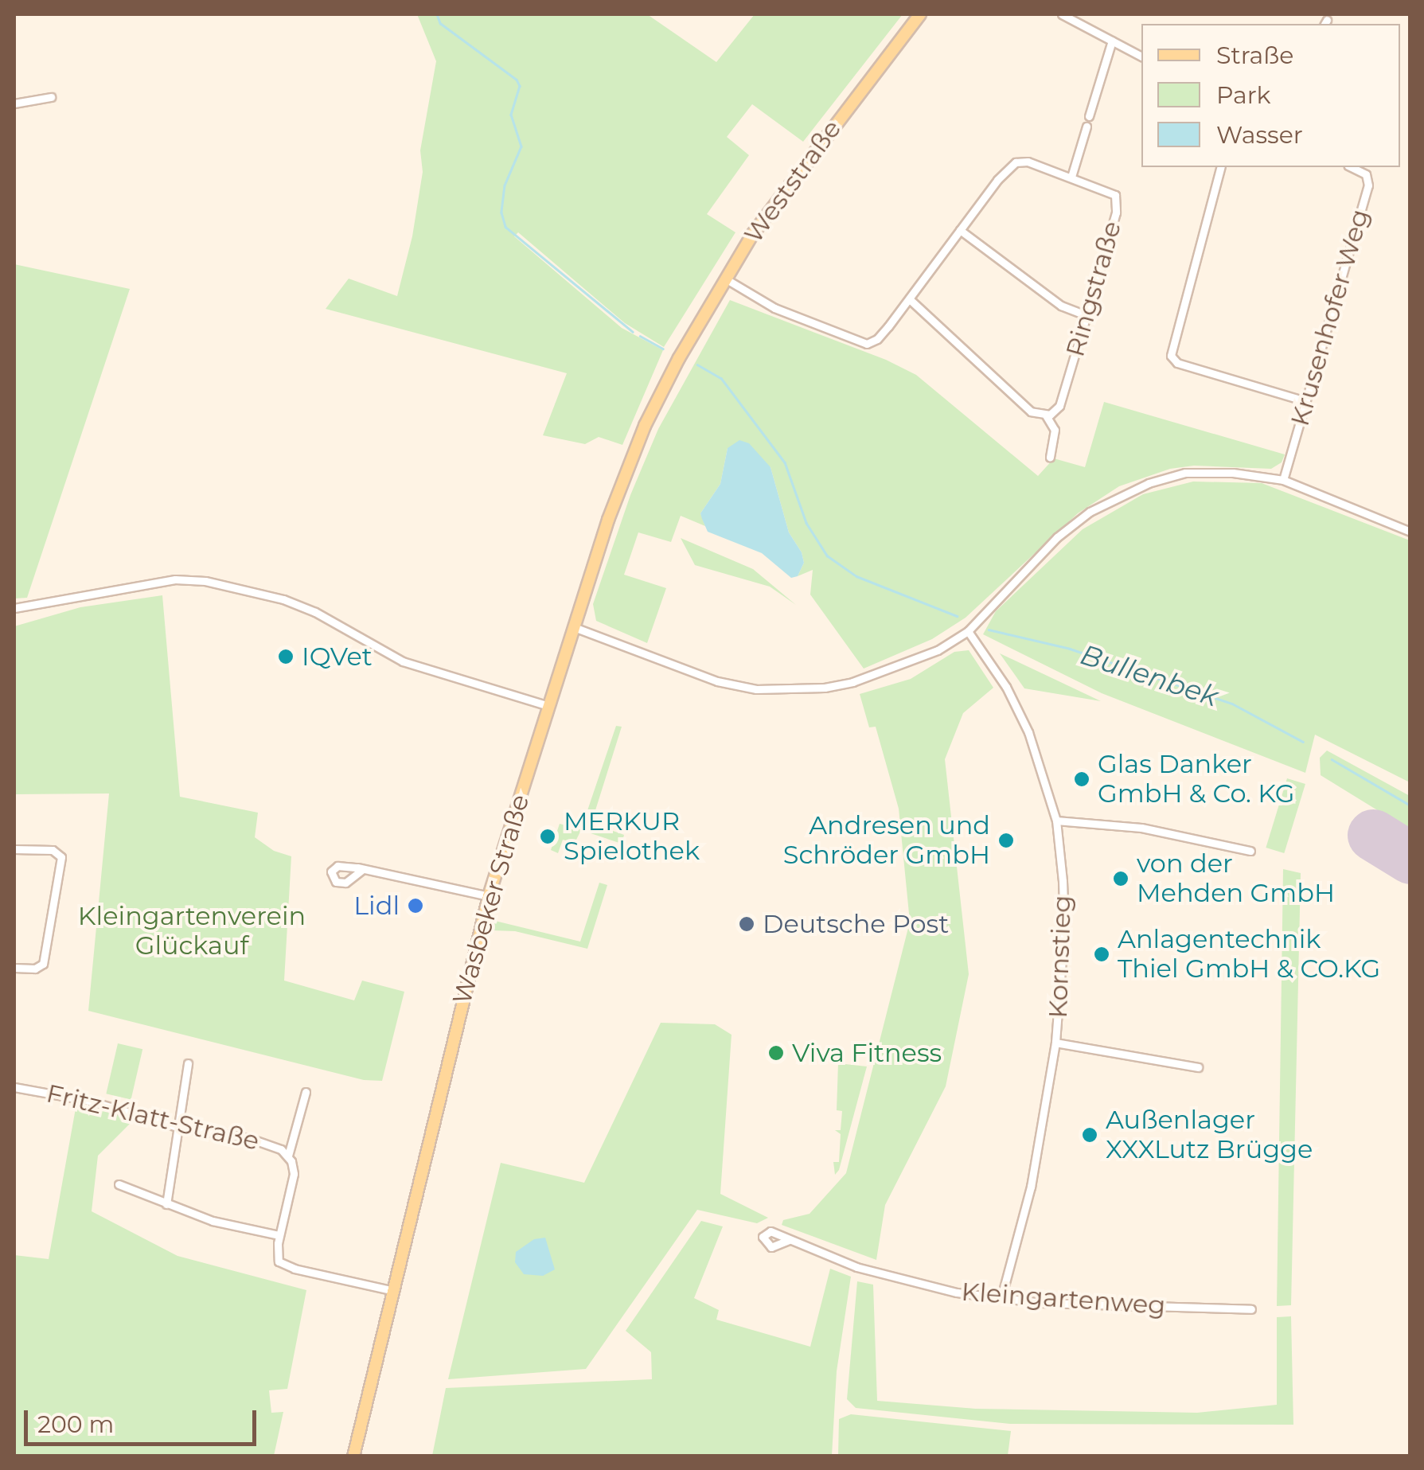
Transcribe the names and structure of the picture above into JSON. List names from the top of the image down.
{
  "streets": {
    "main road": ["Weststraße", "Wasbeker Straße"],
    "street": [
      "Ringstraße",
      "Krusenhofer Weg",
      "Kornstieg",
      "Fritz-Klatt-Straße",
      "Kleingartenweg"
    ]
  },
  "crossings": [
    ["Weststraße", "Ringstraße"],
    ["Weststraße", "Wasbeker Straße"],
    ["Kornstieg", "Kleingartenweg"]
  ],
  "water": ["Bullenbek"],
  "parks": ["Kleingartenverein Glückauf"],
  "places": [
    "IQVet",
    "Glas Danker GmbH & Co. KG",
    "MERKUR Spielothek",
    "Andresen und Schröder GmbH",
    "von der Mehden GmbH",
    "Lidl",
    "Deutsche Post",
    "Anlagentechnik Thiel GmbH & CO.KG",
    "Viva Fitness",
    "Außenlager XXXLutz Brügge"
  ],
  "legend": ["Straße", "Park", "Wasser"],
  "scale_bar": "200 m"
}
